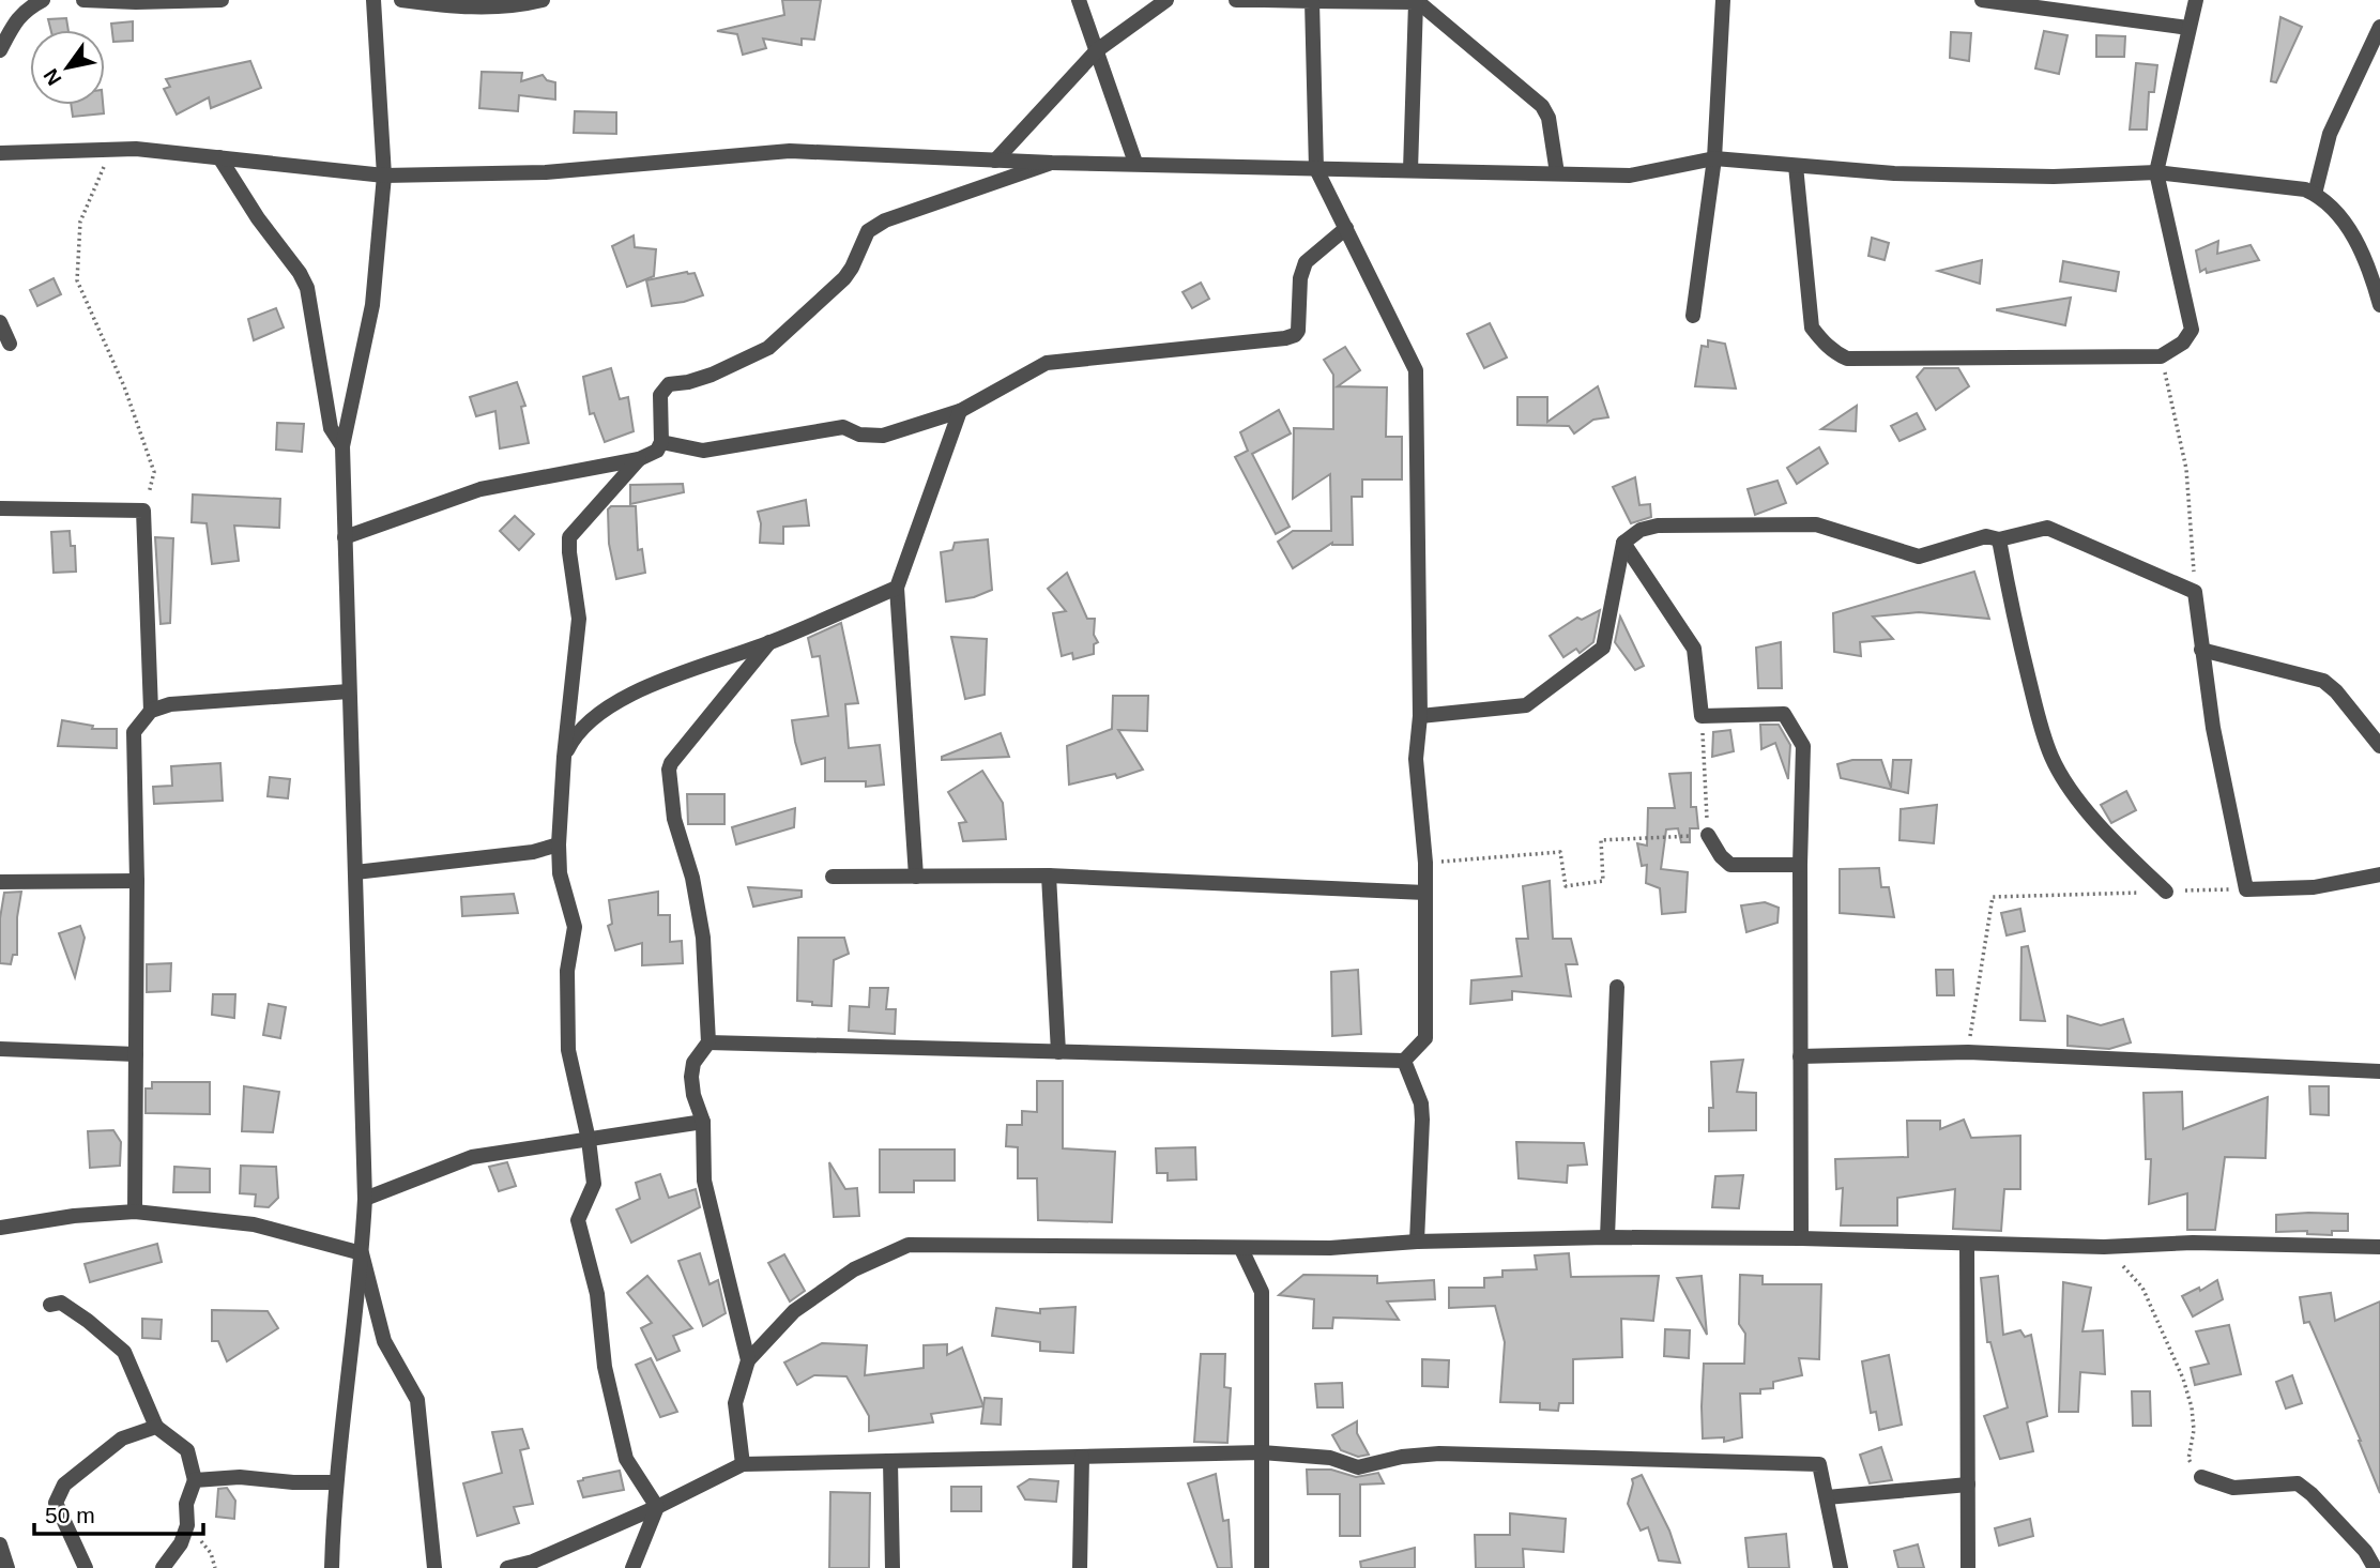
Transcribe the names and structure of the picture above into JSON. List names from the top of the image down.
{
  "scale_bar": "50 m",
  "north": "bottom left"
}
